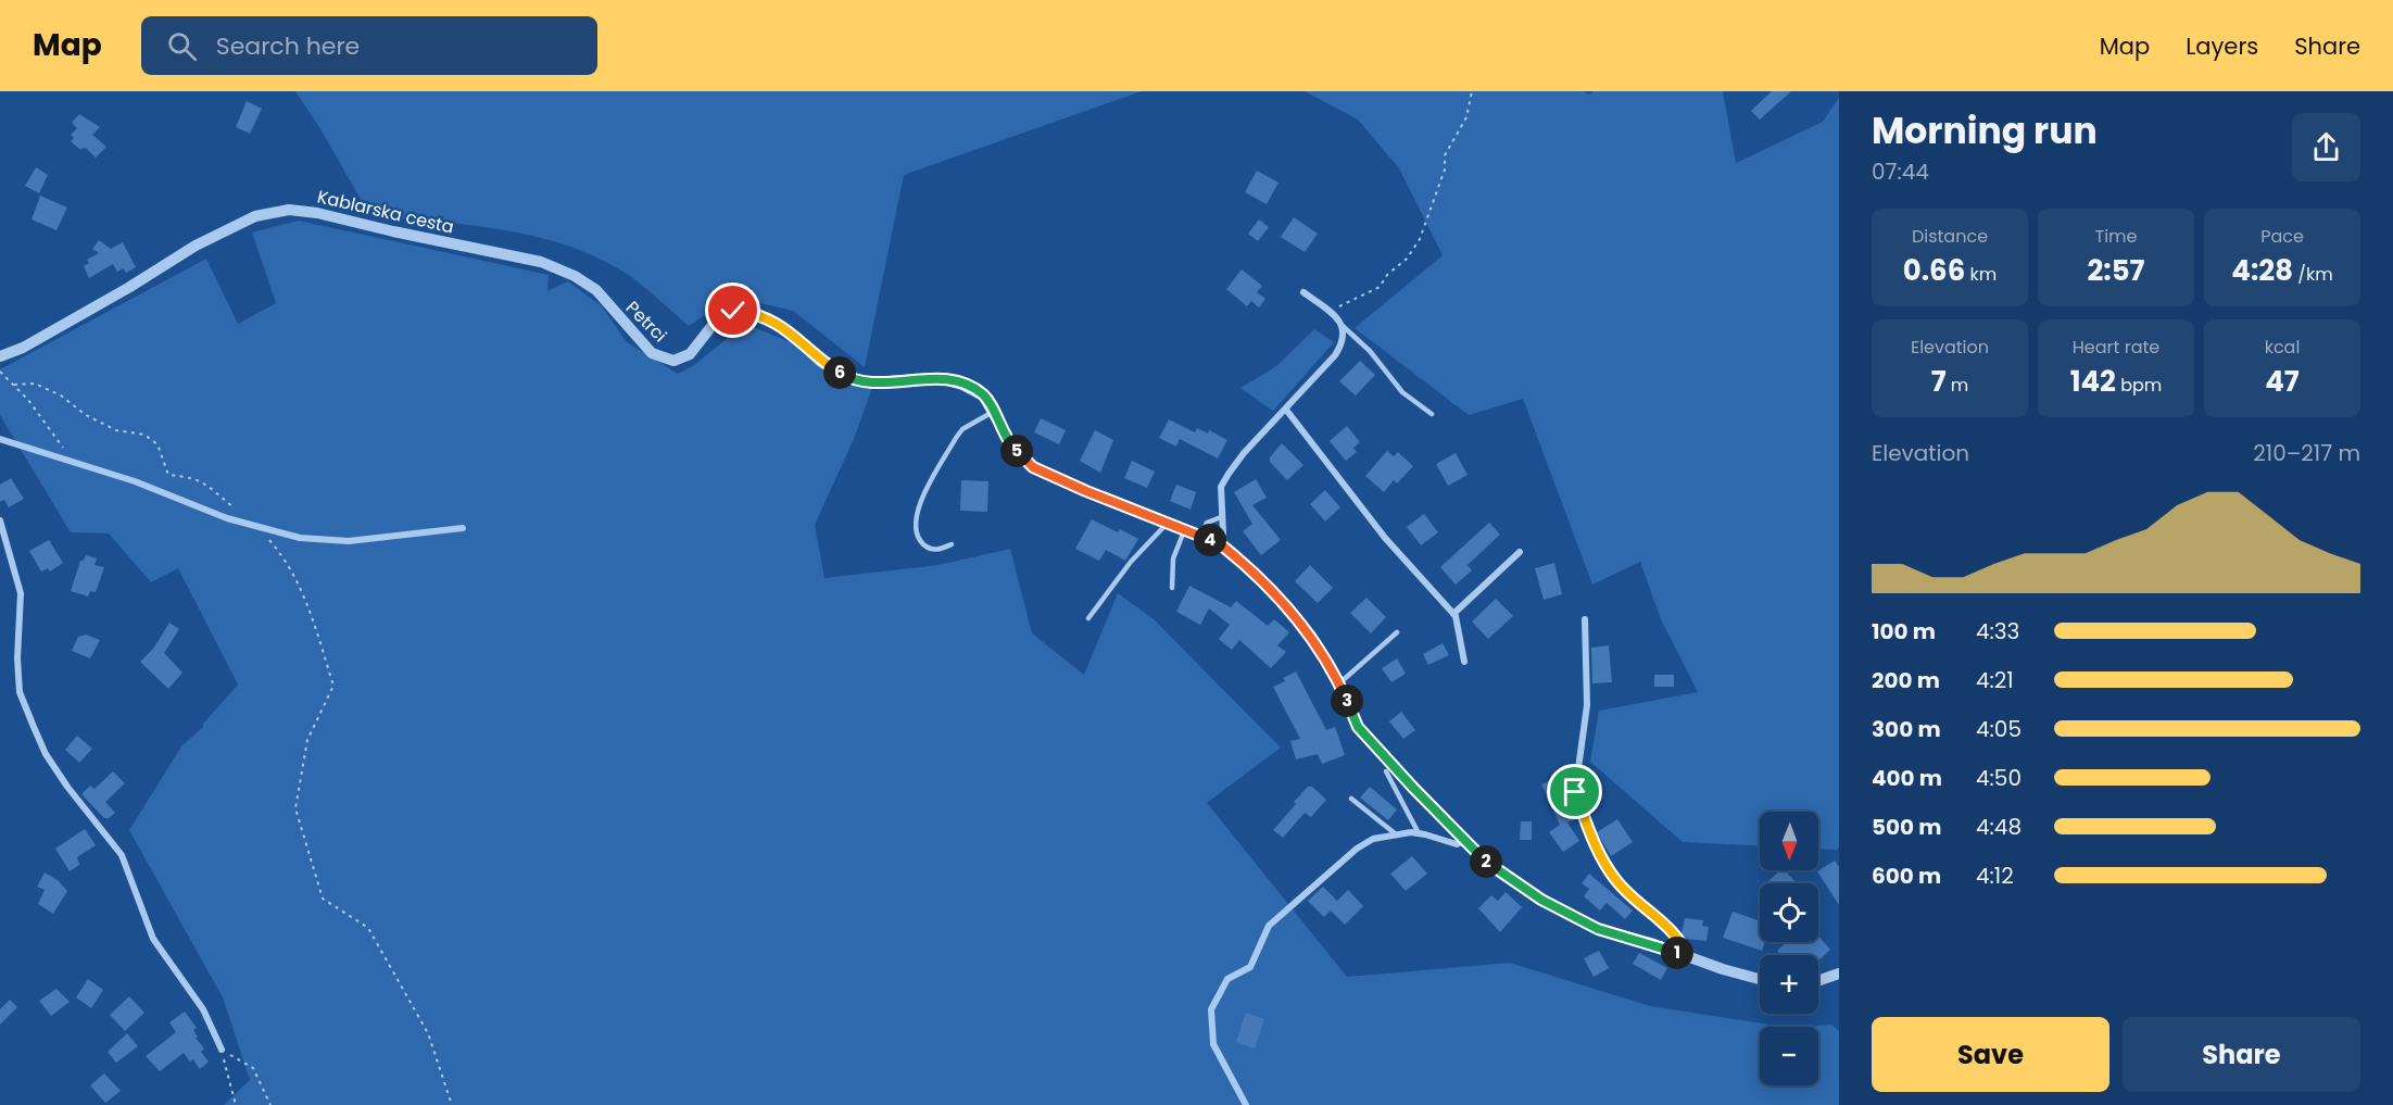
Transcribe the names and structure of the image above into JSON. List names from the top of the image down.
{
  "streets": {
    "street": ["Kablarska cesta", "Petrci"]
  },
  "crossings": [
    ["Kablarska cesta", "Petrci"]
  ],
  "north": "bottom",
  "page": {
    "header": "Map",
    "search": "Search here",
    "nav": ["Map", "Layers", "Share"],
    "heading": ["Morning run", "07:44"],
    "stats": [
      ["Distance", "0.66 km"],
      ["Time", "2:57"],
      ["Pace", "4:28 /km"],
      ["Elevation", "7 m"],
      ["Heart rate", "142 bpm"],
      ["kcal", "47"]
    ],
    "pins": [
      "6",
      "5",
      "4",
      "3",
      "2",
      "1"
    ],
    "chart": ["Elevation", "210–217 m"],
    "list": [
      {
        "name": "100 m",
        "note": "4:33"
      },
      {
        "name": "200 m",
        "note": "4:21"
      },
      {
        "name": "300 m",
        "note": "4:05"
      },
      {
        "name": "400 m",
        "note": "4:50"
      },
      {
        "name": "500 m",
        "note": "4:48"
      },
      {
        "name": "600 m",
        "note": "4:12"
      }
    ],
    "map_buttons": ["+", "−"],
    "buttons": ["Save", "Share"]
  }
}
